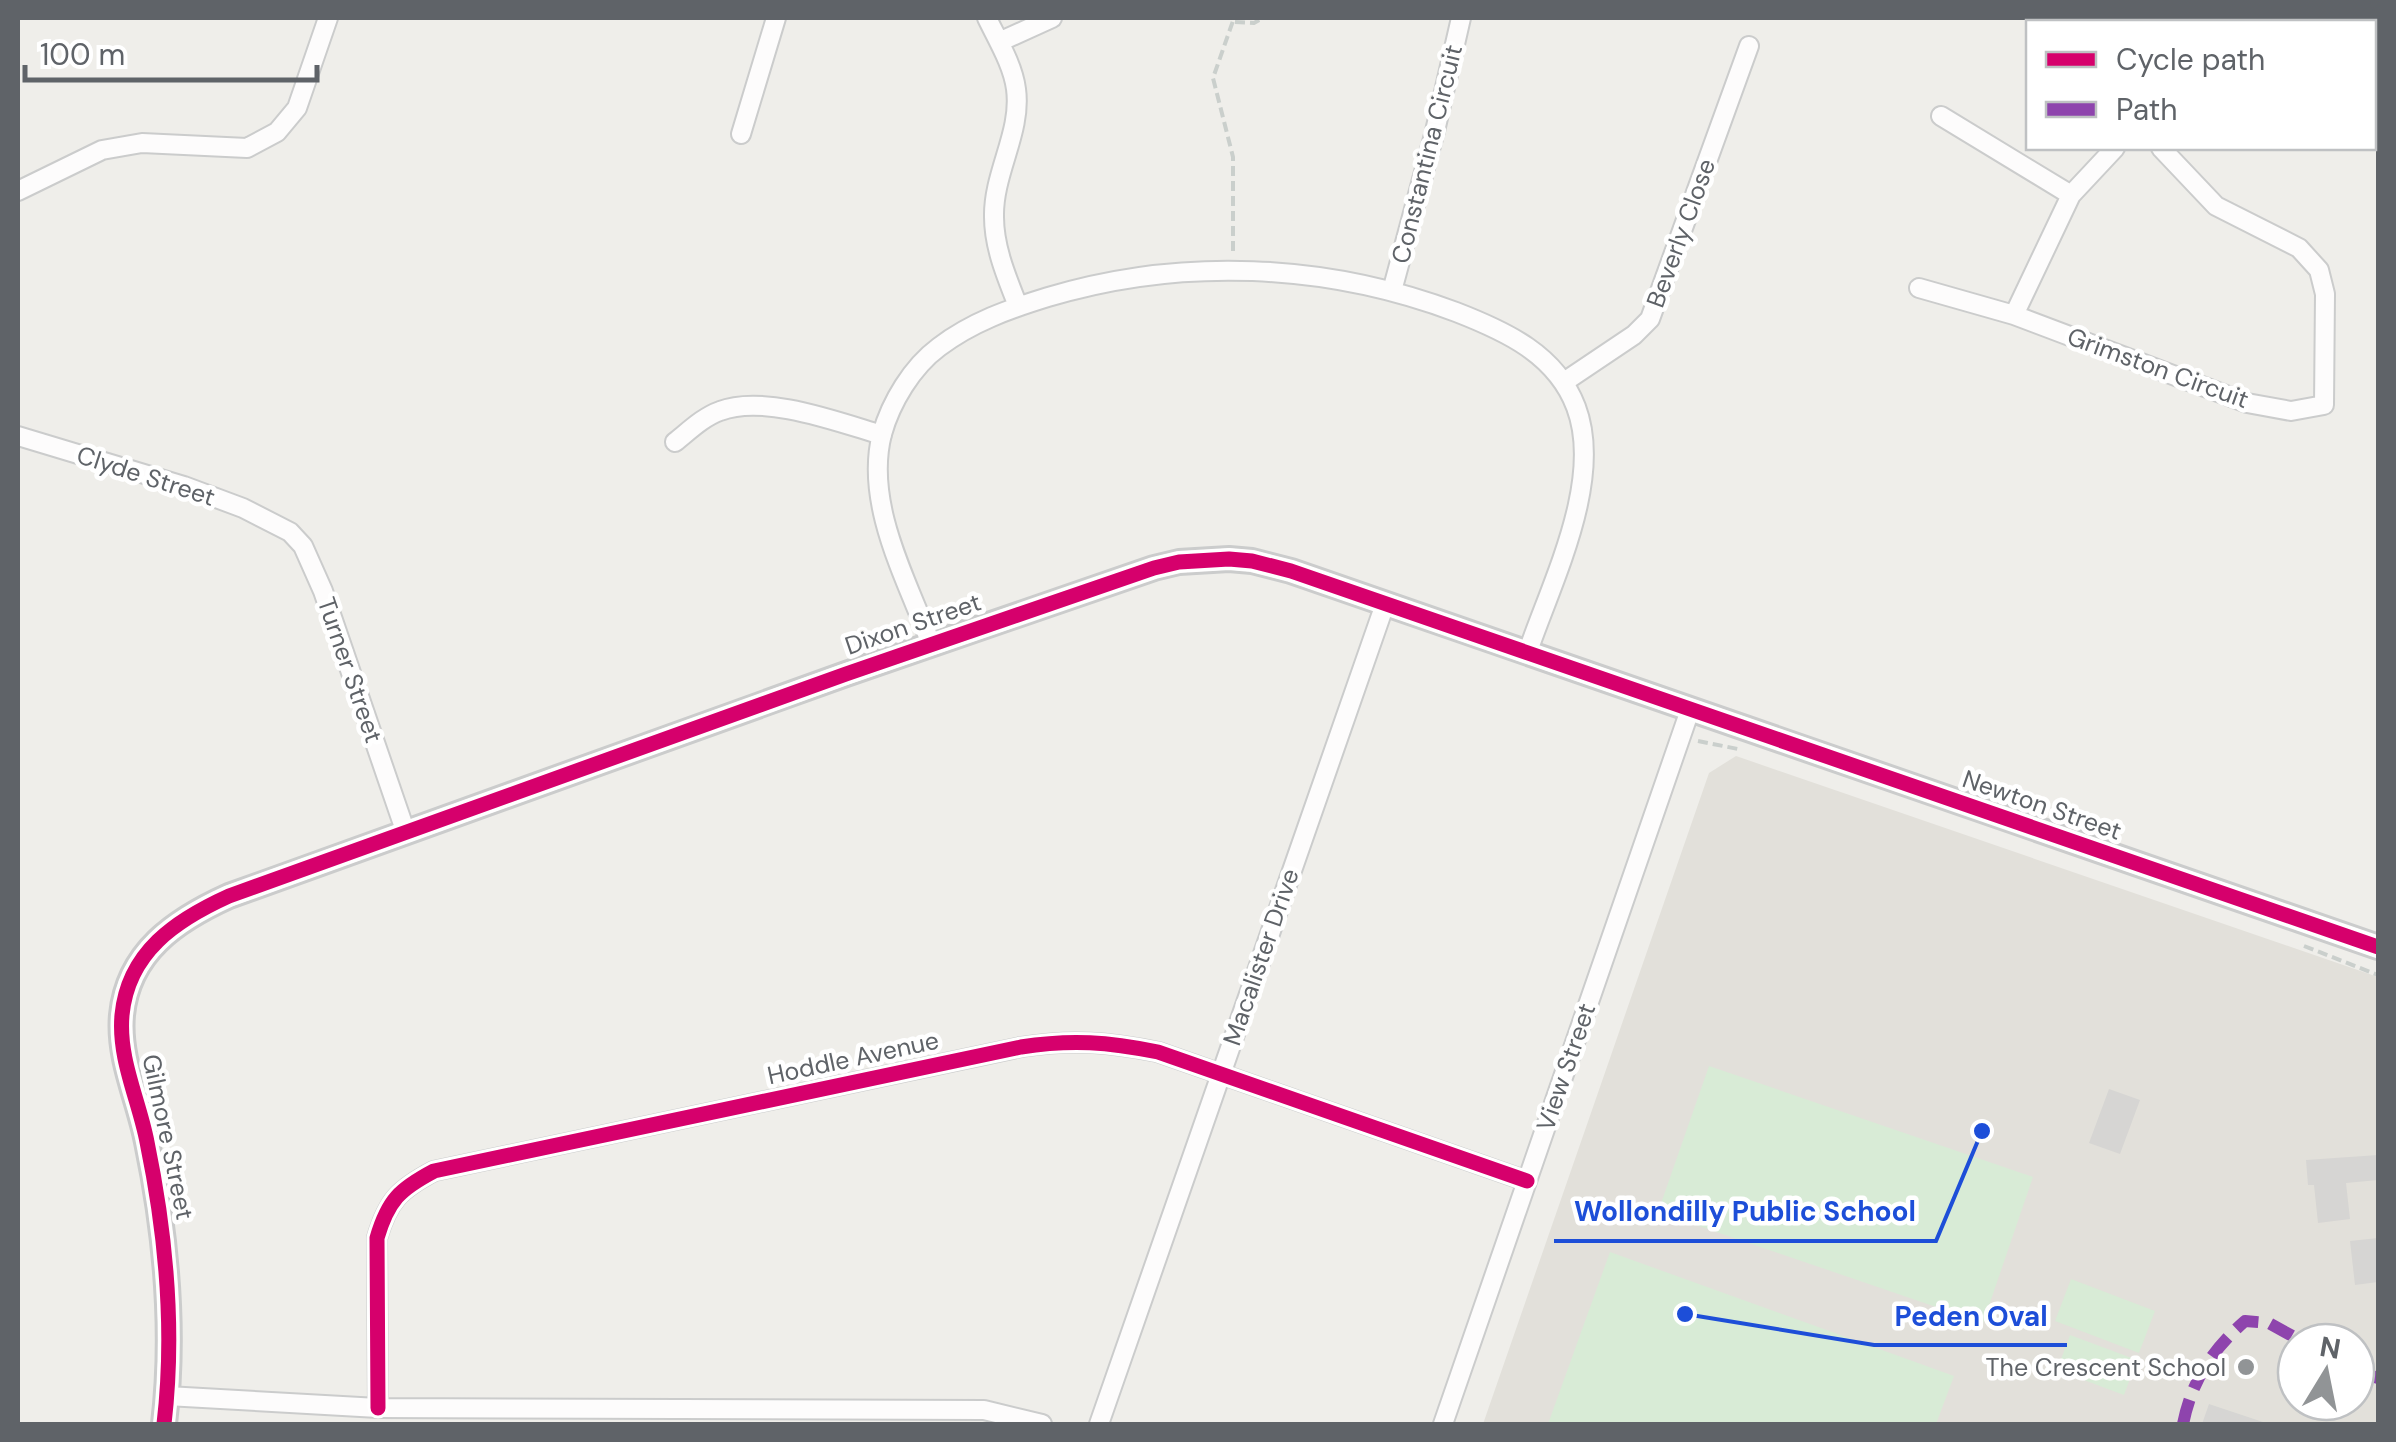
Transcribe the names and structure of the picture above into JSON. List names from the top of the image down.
{
  "streets": {
    "street": [
      "Constantina Circuit",
      "Beverly Close",
      "Grimston Circuit",
      "Clyde Street",
      "Dixon Street",
      "Turner Street",
      "Newton Street",
      "Macalister Drive",
      "Hoddle Avenue",
      "View Street",
      "Gilmore Street"
    ]
  },
  "crossings": [
    ["Clyde Street", "Turner Street"],
    ["Dixon Street", "Turner Street"],
    ["Dixon Street", "Newton Street"],
    ["Dixon Street", "Macalister Drive"],
    ["Dixon Street", "View Street"],
    ["Dixon Street", "Gilmore Street"],
    ["Newton Street", "View Street"],
    ["Macalister Drive", "Hoddle Avenue"],
    ["Hoddle Avenue", "View Street"]
  ],
  "places": ["Wollondilly Public School", "Peden Oval", "The Crescent School"],
  "legend": ["Cycle path", "Path"],
  "scale_bar": "100 m",
  "north": "top"
}
